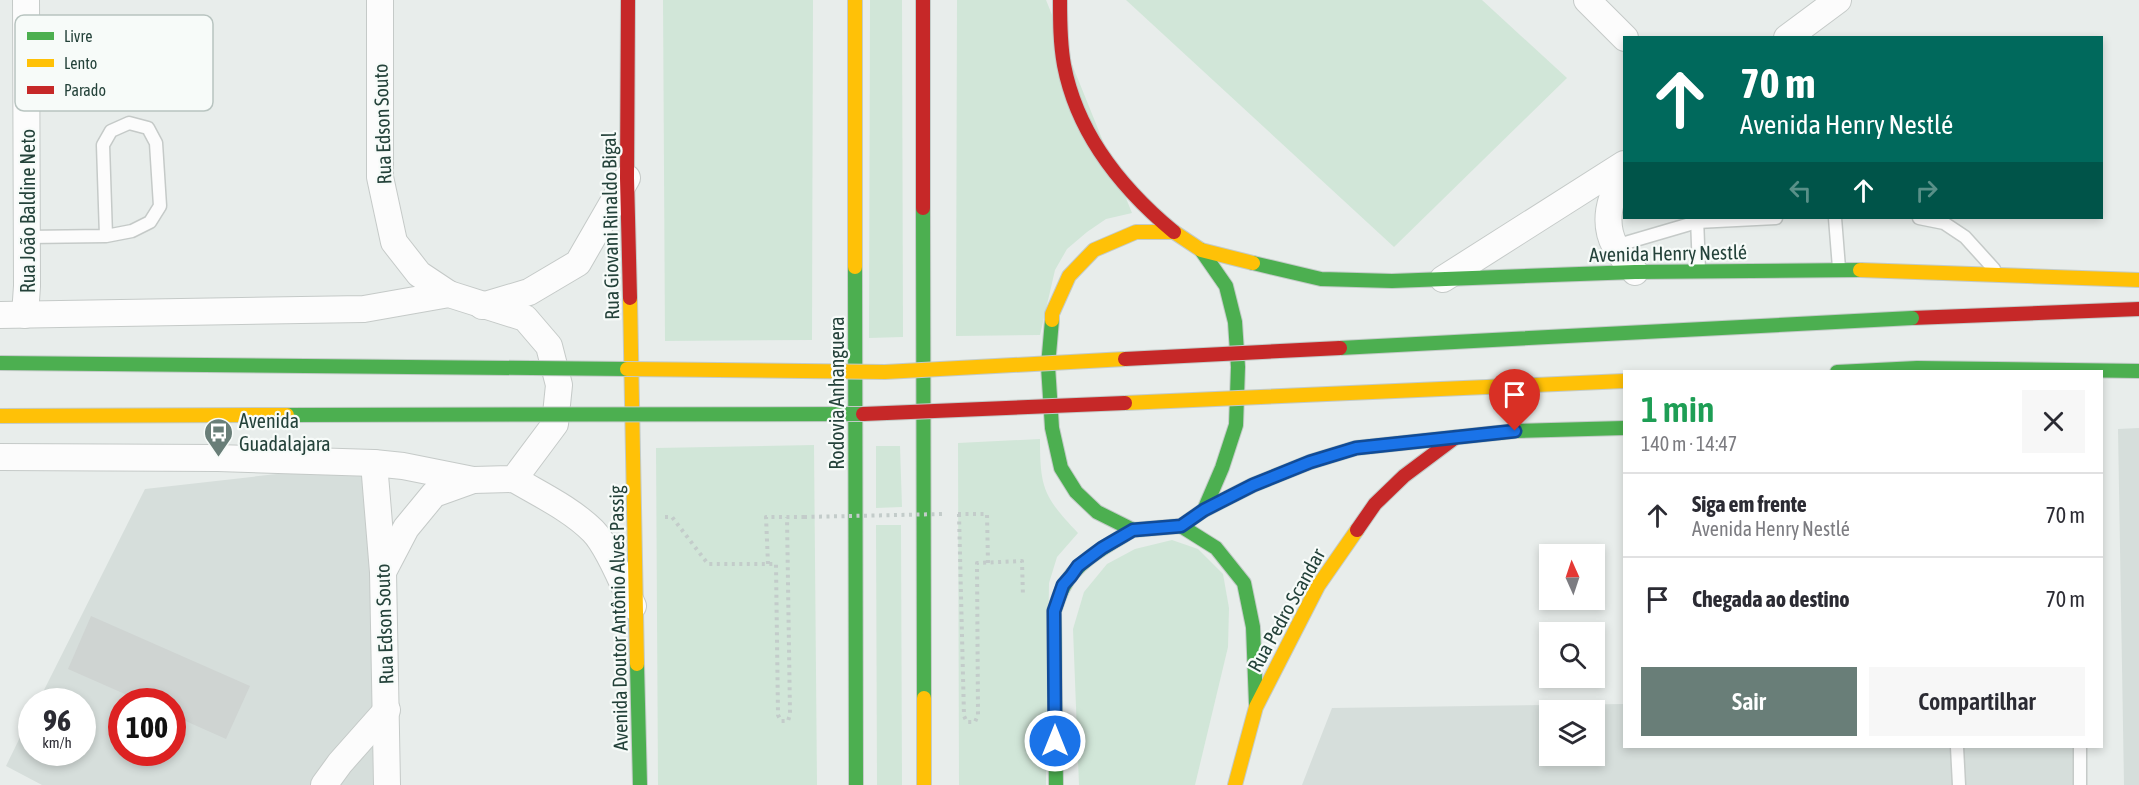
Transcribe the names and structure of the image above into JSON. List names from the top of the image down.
{
  "streets": {
    "main road": [
      "Rua Giovani Rinaldo Bigal",
      "Avenida Henry Nestlé",
      "Rodovia Anhanguera",
      "Rua Pedro Scandar",
      "Avenida Doutor Antônio Alves Passig"
    ],
    "street": ["Rua Edson Souto", "Rua João Baldine Neto"]
  },
  "crossings": [
    ["Rua Giovani Rinaldo Bigal", "Avenida Doutor Antônio Alves Passig"]
  ],
  "places": {
    "bus stop": ["Avenida Guadalajara"]
  },
  "legend": ["Livre", "Lento", "Parado"],
  "north": "top",
  "page": {
    "turn": ["70 m", "Avenida Henry Nestlé"],
    "heading": ["1 min", "140 m · 14:47"],
    "list": [
      {
        "name": "Siga em frente",
        "note": "Avenida Henry Nestlé",
        "value": "70 m"
      },
      {
        "name": "Chegada ao destino",
        "value": "70 m"
      }
    ],
    "buttons": ["Sair", "Compartilhar"],
    "speed": "96 km/h",
    "limit": "100"
  }
}
